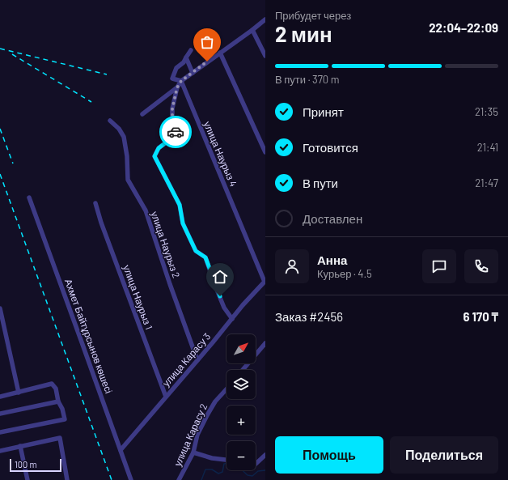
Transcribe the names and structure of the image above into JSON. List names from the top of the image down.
{
  "streets": {
    "street": [
      "улица Наурыз 4",
      "улица Наурыз 2",
      "улица Наурыз 1",
      "Ахмет Байтұрсынов көшесі",
      "улица Карасу 3",
      "улица Карасу 2"
    ]
  },
  "crossings": [
    ["улица Наурыз 4", "улица Карасу 3"],
    ["улица Наурыз 2", "улица Карасу 3"],
    ["улица Наурыз 1", "улица Карасу 3"],
    ["Ахмет Байтұрсынов көшесі", "улица Карасу 3"]
  ],
  "scale_bar": "100 m",
  "north": "top right",
  "page": {
    "heading": ["2 мин", "Прибудет через", "22:04–22:09"],
    "panel": [
      "Анна",
      "Курьер · 4.5",
      "Заказ #2456",
      "6 170 ₸"
    ],
    "bar": "В пути · 370 m",
    "list": [
      ["Принят", "21:35"],
      ["Готовится", "21:41"],
      ["В пути", "21:47"],
      "Доставлен"
    ],
    "map_buttons": ["+", "−"],
    "buttons": ["Помощь", "Поделиться"],
    "scale": "100 m"
  }
}
